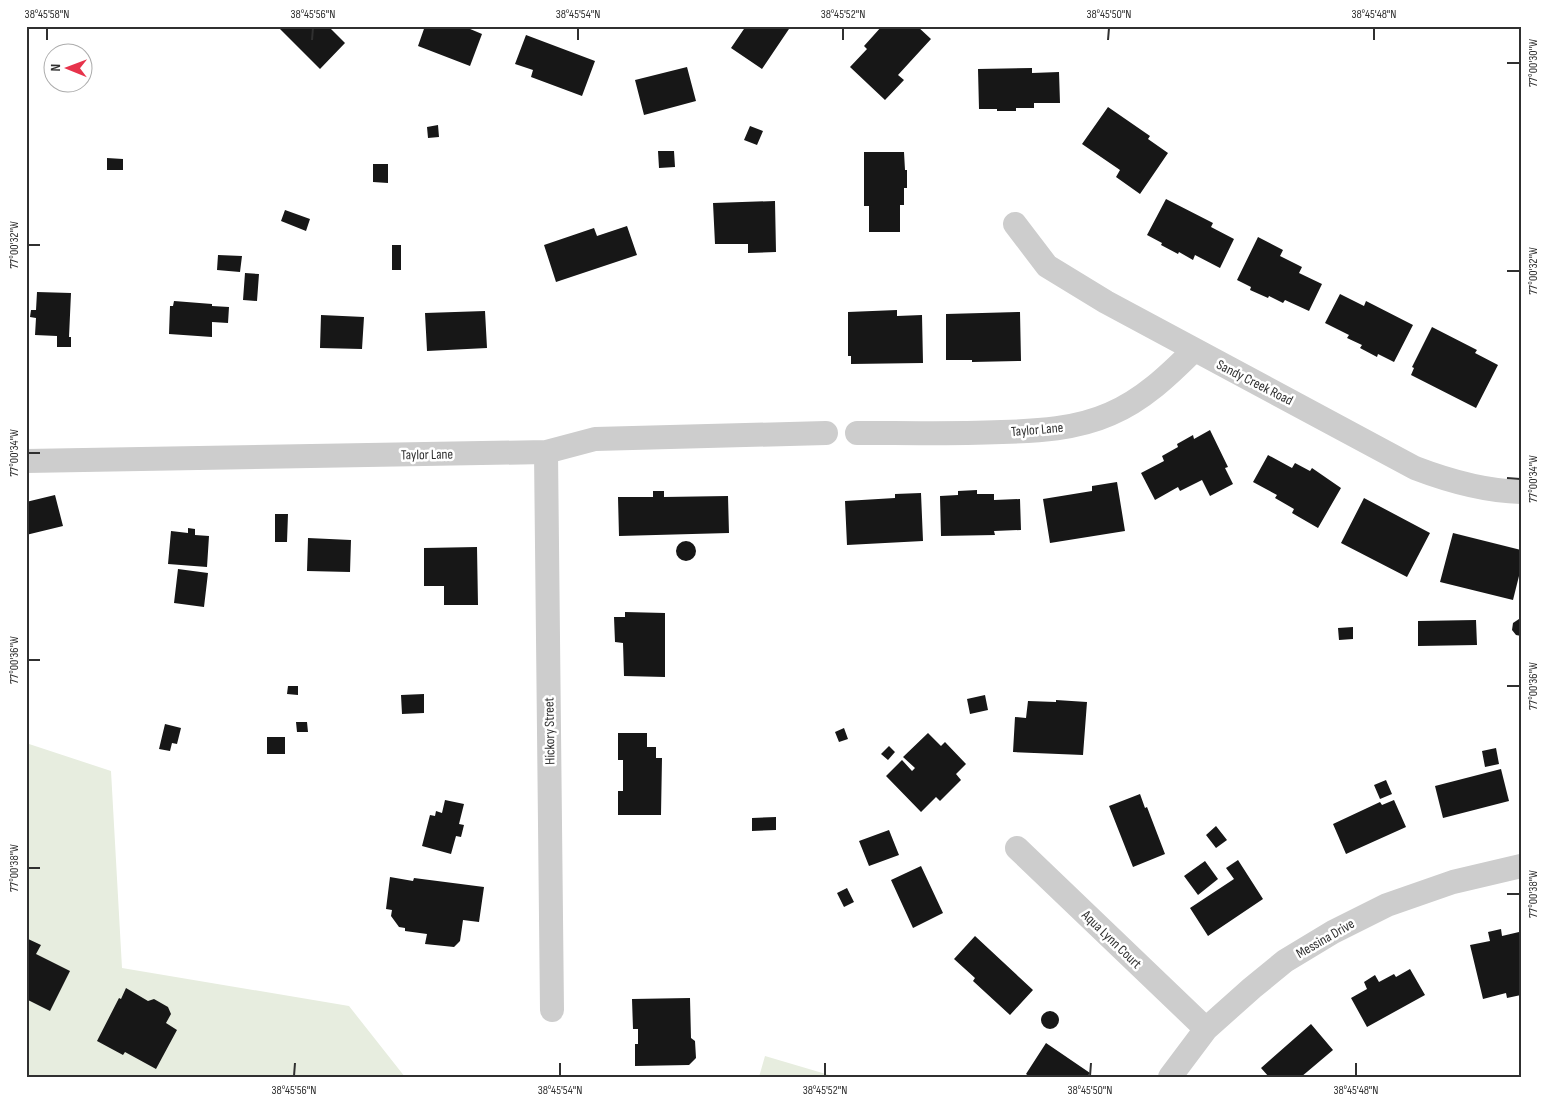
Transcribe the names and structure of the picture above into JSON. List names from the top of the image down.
{
  "streets": {
    "street": [
      "Sandy Creek Road",
      "Taylor Lane",
      "Hickory Street",
      "Messina Drive",
      "Aqua Lynn Court"
    ]
  },
  "crossings": [
    ["Sandy Creek Road", "Taylor Lane"],
    ["Taylor Lane", "Hickory Street"],
    ["Messina Drive", "Aqua Lynn Court"]
  ],
  "north": "left",
  "coordinates": [
    "38°45'58\"N",
    "38°45'56\"N",
    "38°45'54\"N",
    "38°45'52\"N",
    "38°45'50\"N",
    "38°45'48\"N",
    "77°00'30\"W",
    "77°00'32\"W",
    "77°00'34\"W",
    "77°00'36\"W",
    "77°00'38\"W"
  ]
}
